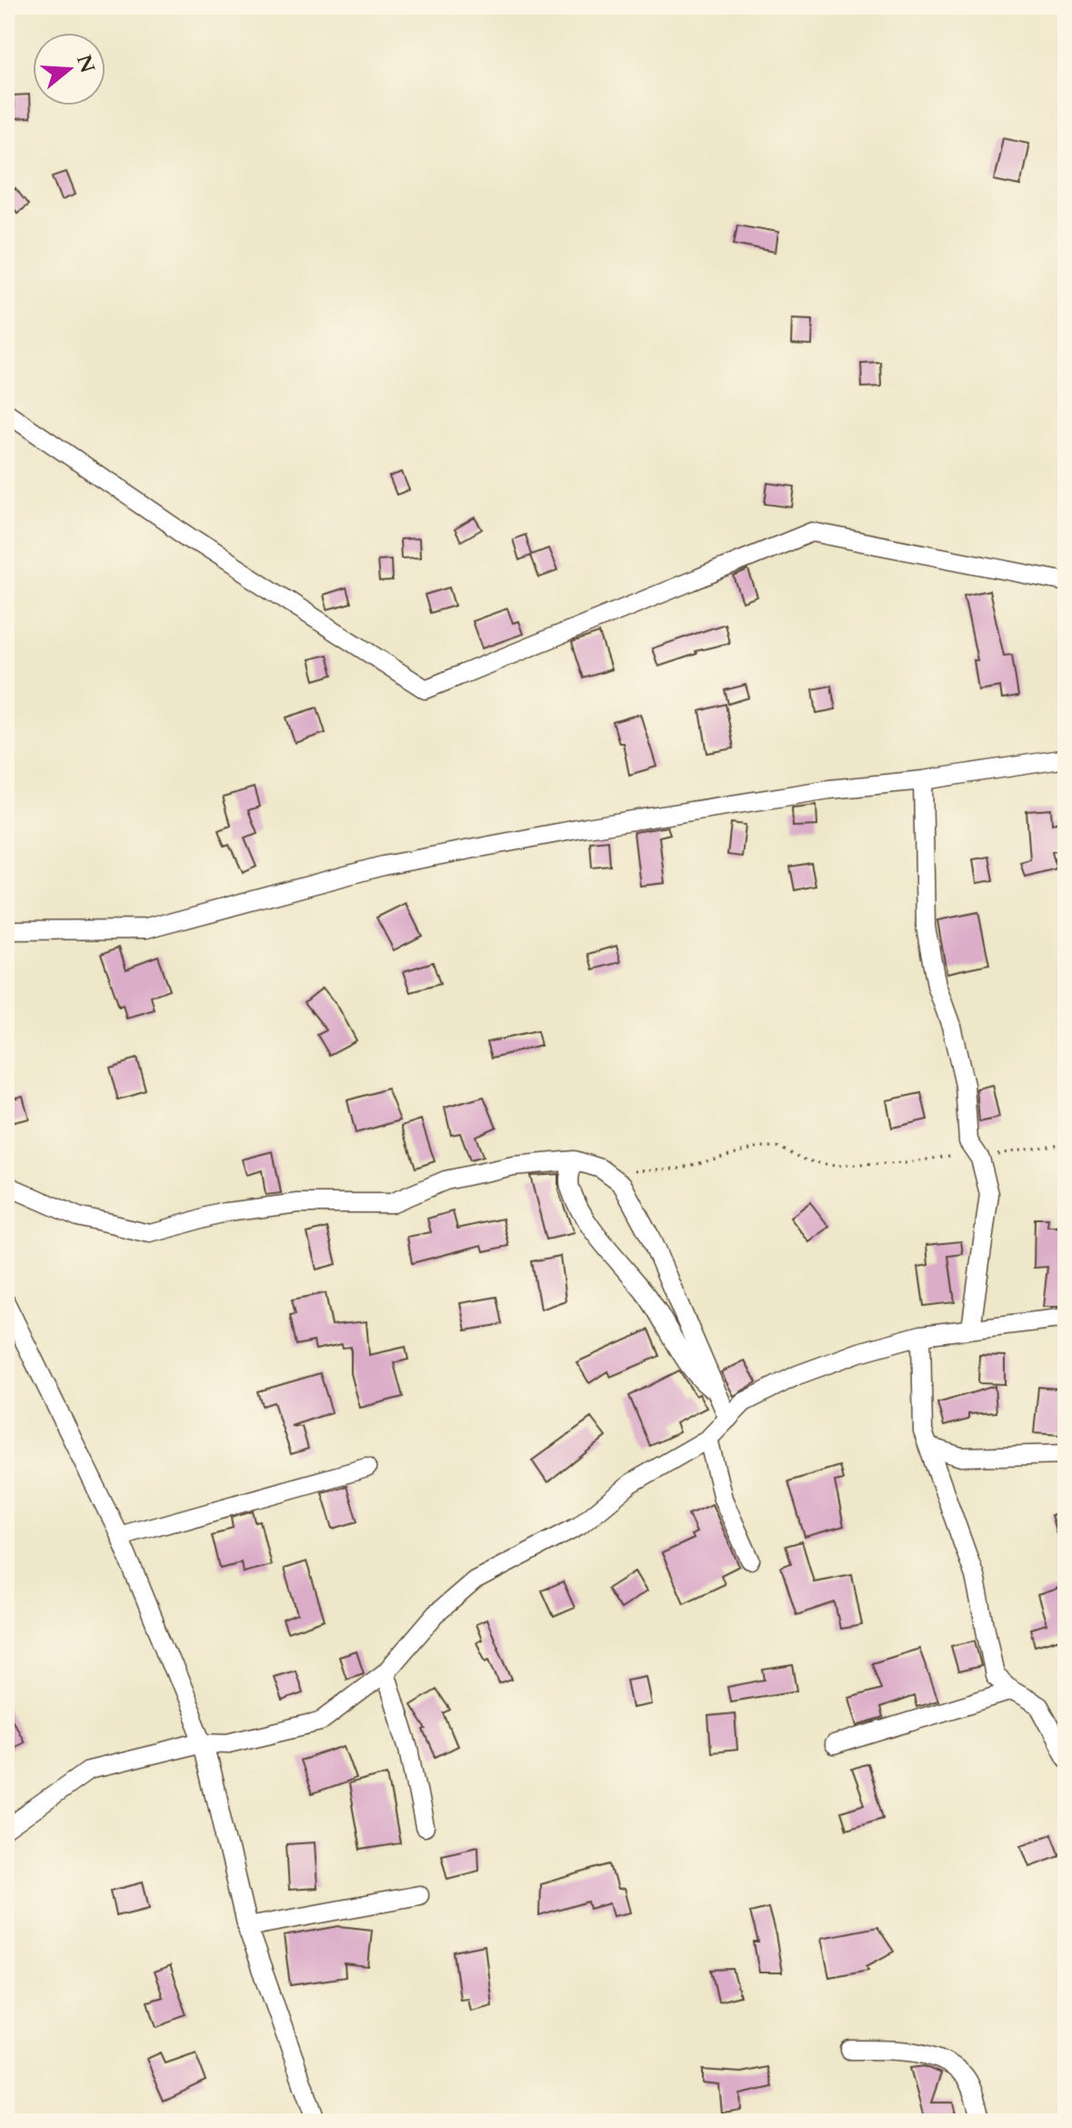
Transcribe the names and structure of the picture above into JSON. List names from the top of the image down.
{
  "north": "right"
}
